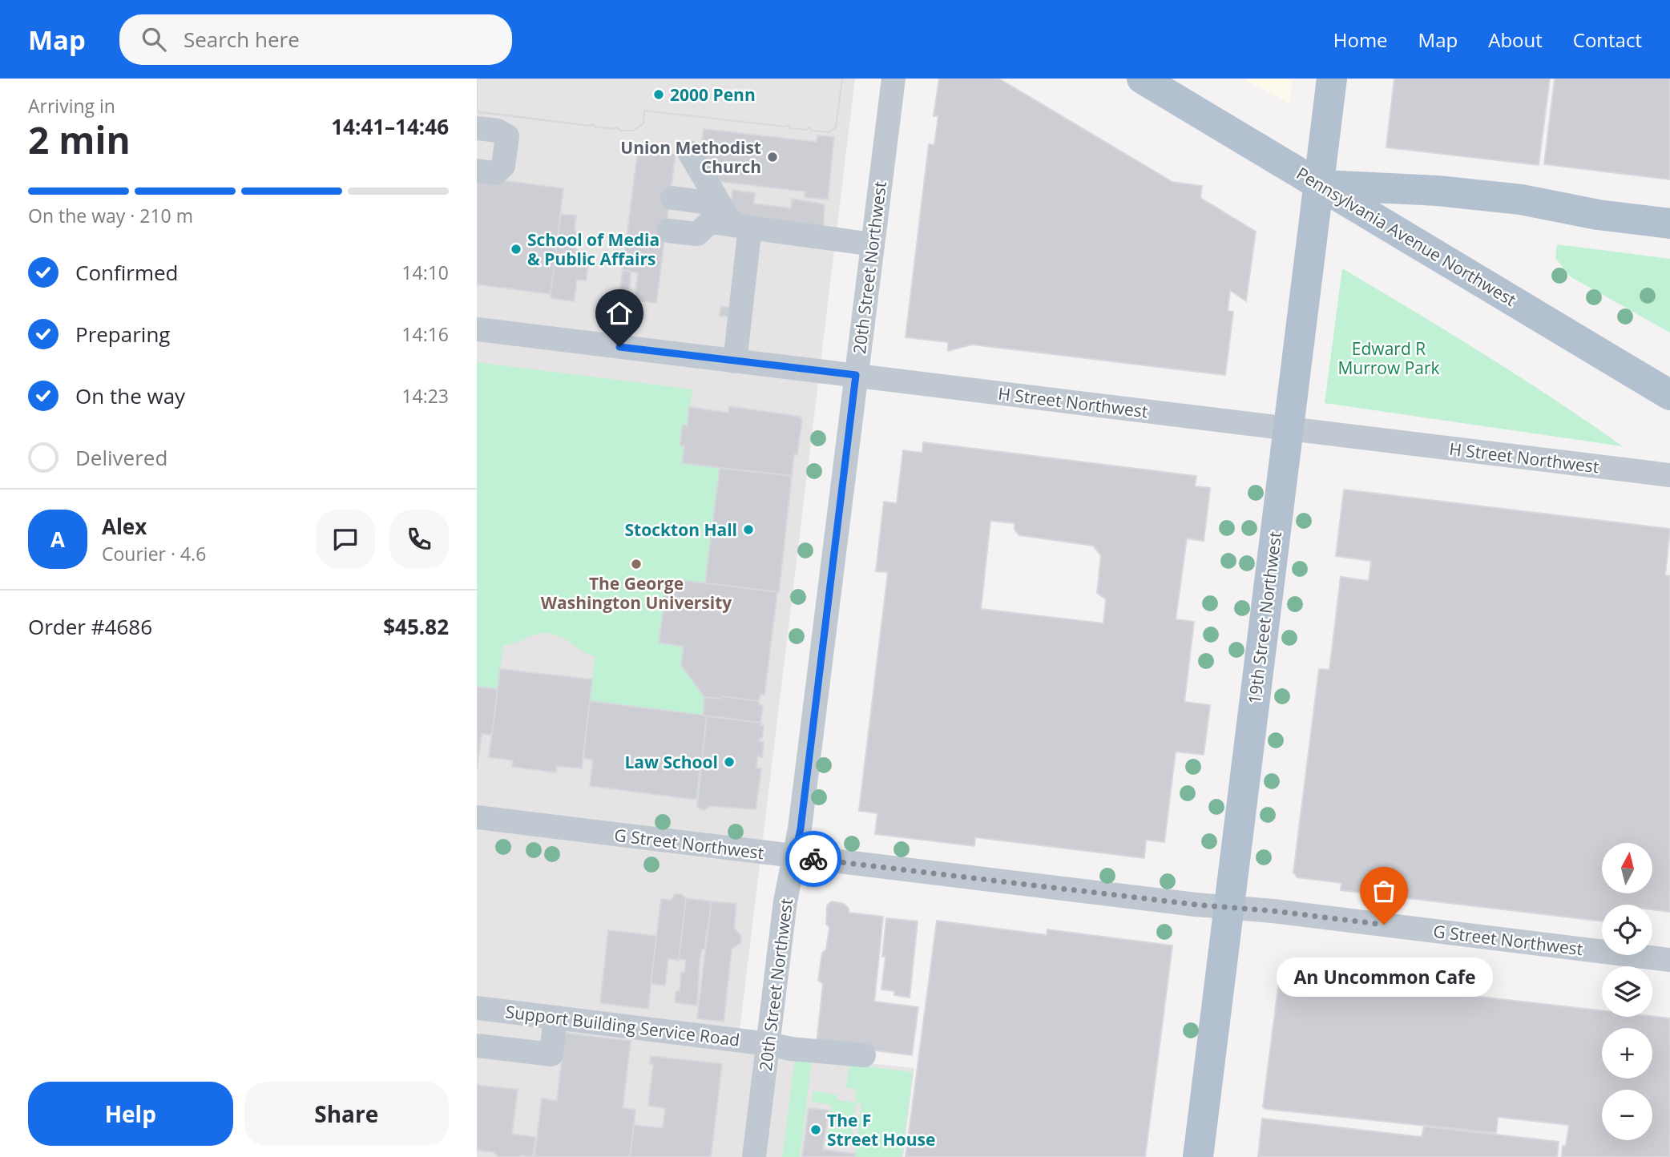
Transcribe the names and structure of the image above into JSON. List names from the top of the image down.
{
  "streets": {
    "main road": ["Pennsylvania Avenue Northwest", "19th Street Northwest"],
    "street": [
      "20th Street Northwest",
      "H Street Northwest",
      "G Street Northwest",
      "Support Building Service Road"
    ]
  },
  "crossings": [
    ["Pennsylvania Avenue Northwest", "19th Street Northwest"],
    ["20th Street Northwest", "H Street Northwest"],
    ["20th Street Northwest", "G Street Northwest"],
    ["20th Street Northwest", "Support Building Service Road"],
    ["H Street Northwest", "19th Street Northwest"],
    ["19th Street Northwest", "G Street Northwest"]
  ],
  "parks": ["Edward R Murrow Park"],
  "places": [
    "2000 Penn",
    "Union Methodist Church",
    "School of Media & Public Affairs",
    "Stockton Hall",
    "The George Washington University",
    "Law School",
    "An Uncommon Cafe",
    "The F Street House"
  ],
  "north": "top",
  "page": {
    "header": "Map",
    "search": "Search here",
    "nav": [
      "Home",
      "Map",
      "About",
      "Contact"
    ],
    "heading": ["2 min", "Arriving in", "14:41–14:46"],
    "panel": [
      "Alex",
      "Courier · 4.6",
      "Order #4686",
      "$45.82"
    ],
    "bar": "On the way · 210 m",
    "list": [
      ["Confirmed", "14:10"],
      ["Preparing", "14:16"],
      ["On the way", "14:23"],
      "Delivered"
    ],
    "round": "A",
    "map_buttons": ["+", "−"],
    "bubble": "An Uncommon Cafe",
    "buttons": ["Help", "Share"]
  }
}
